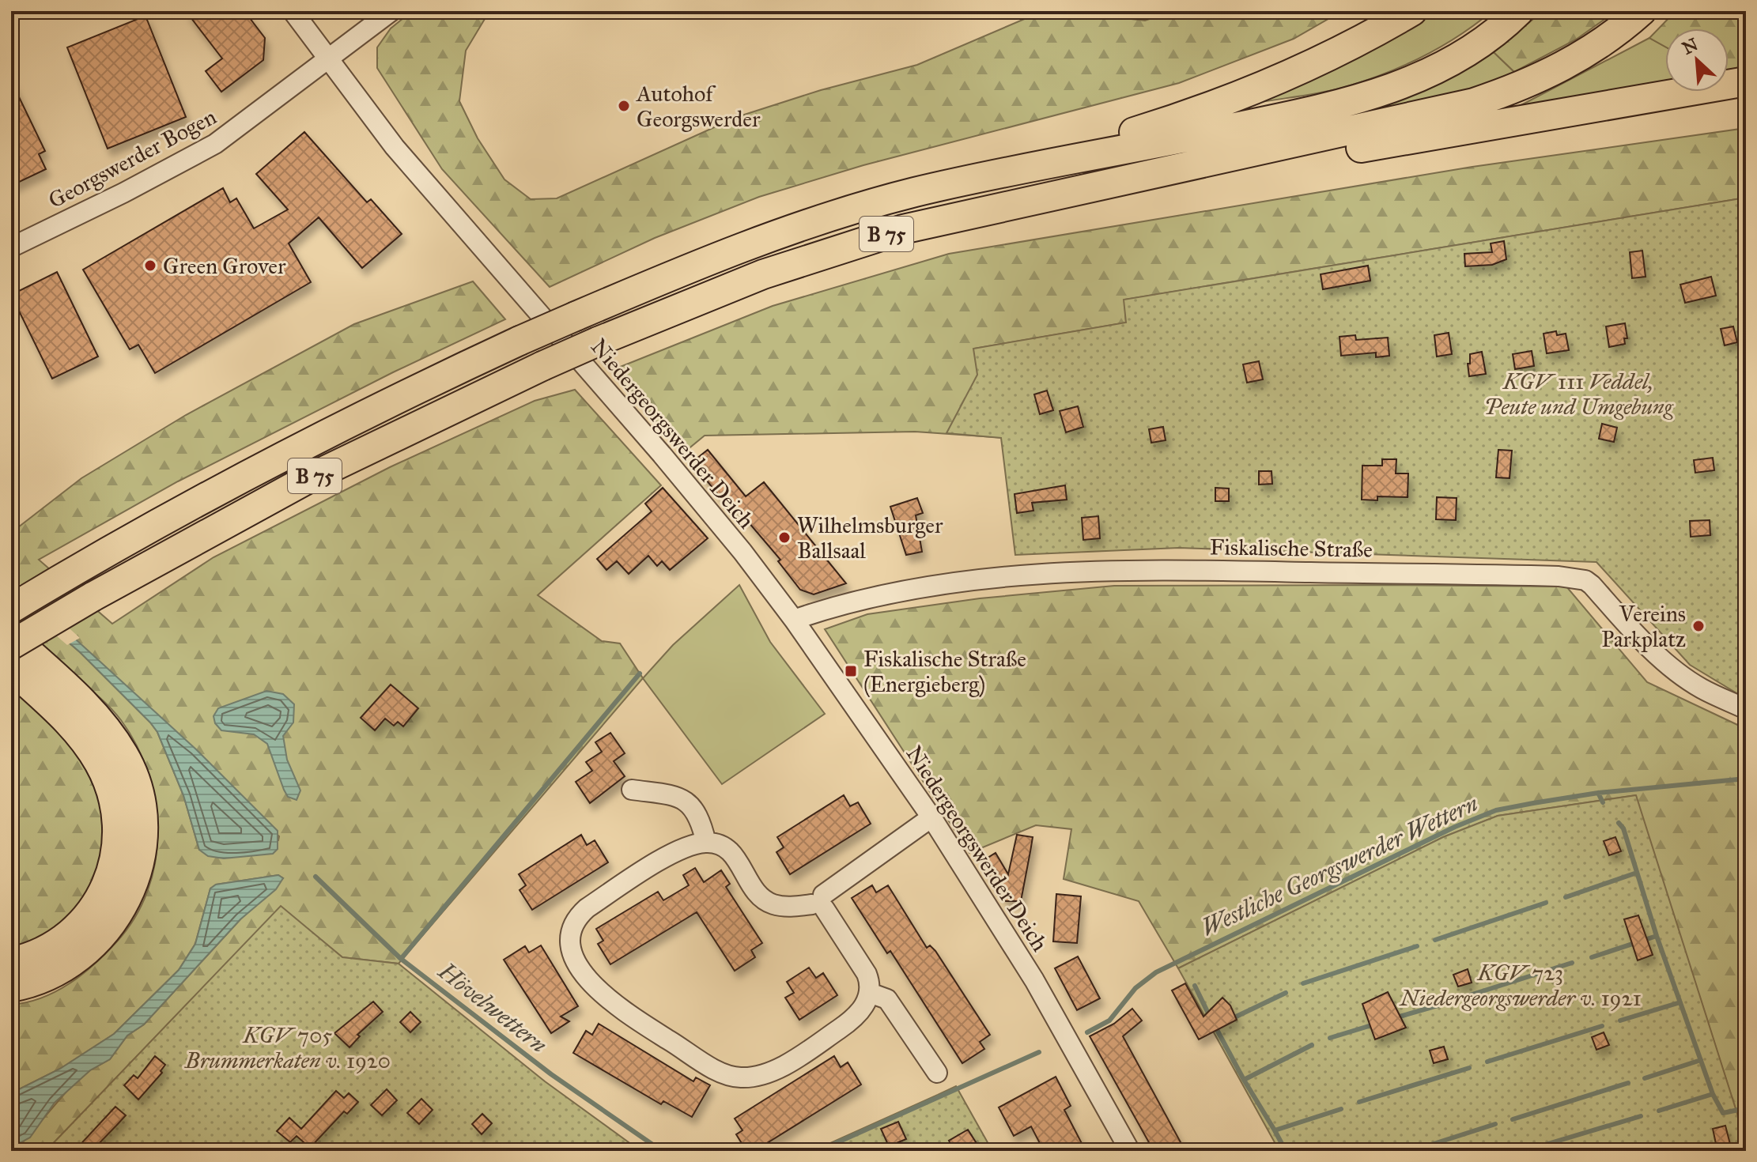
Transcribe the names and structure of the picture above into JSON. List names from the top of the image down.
{
  "streets": {
    "highway": ["B 75"],
    "street": ["Georgswerder Bogen", "Niedergeorgswerder Deich", "Fiskalische Straße"]
  },
  "crossings": [
    ["Georgswerder Bogen", "Niedergeorgswerder Deich"],
    ["Niedergeorgswerder Deich", "Fiskalische Straße"]
  ],
  "water": ["Westliche Georgswerder Wettern", "Hövelwettern"],
  "parks": ["KGV 111 Veddel, Peute und Umgebung", "KGV 723 Niedergeorgswerder v. 1921", "KGV 705 Brummerkaten v. 1920"],
  "places": {
    "other": [
      "Autohof Georgswerder",
      "Green Grover",
      "Wilhelmsburger Ballsaal",
      "Vereins Parkplatz"
    ],
    "transit": ["Fiskalische Straße (Energieberg)"]
  },
  "north": "top left"
}
